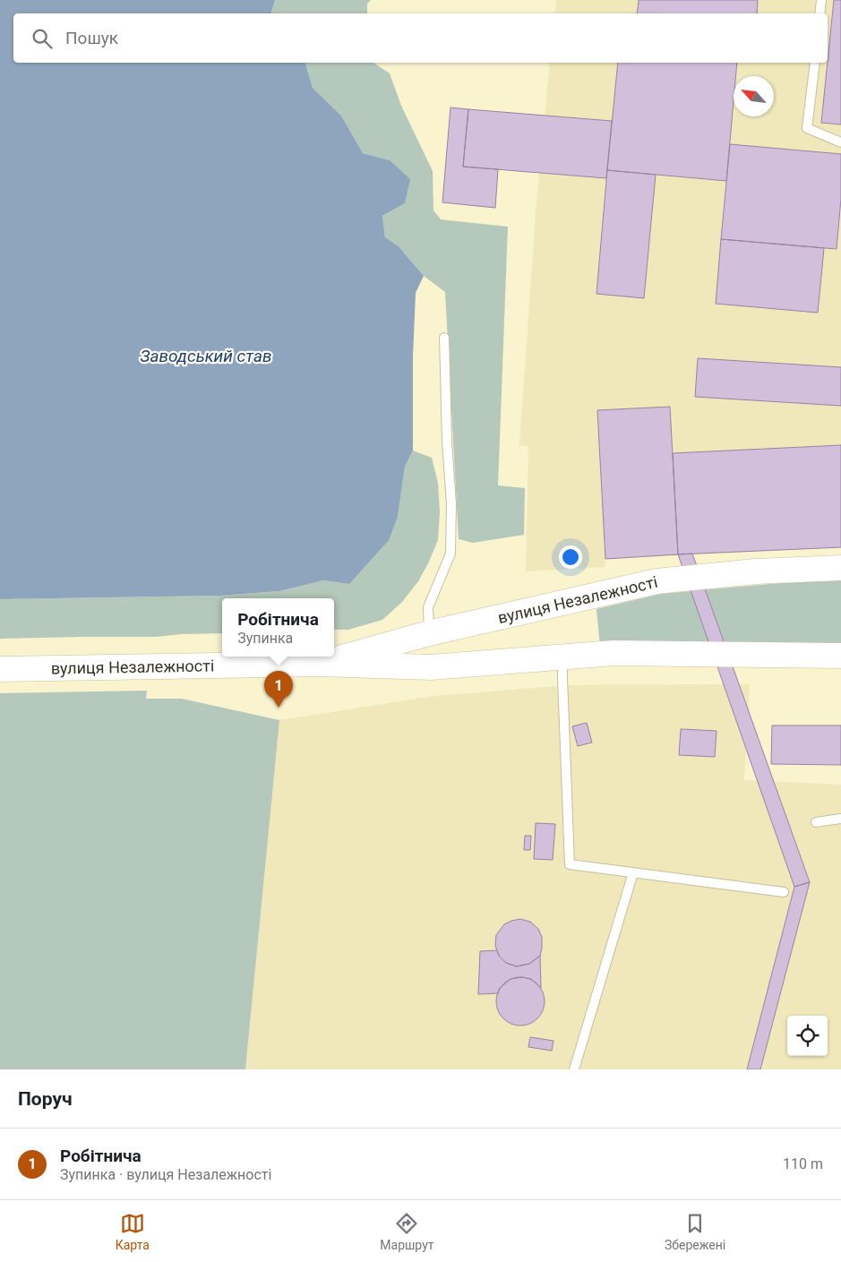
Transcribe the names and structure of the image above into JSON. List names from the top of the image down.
{
  "streets": {
    "main road": ["вулиця Незалежності"]
  },
  "water": ["Заводський став"],
  "north": "top left",
  "page": {
    "search": "Пошук",
    "popup": ["Робітнича", "Зупинка"],
    "pins": "1",
    "heading": "Поруч",
    "list": [
      {
        "mark": "1",
        "name": "Робітнича",
        "note": "Зупинка · вулиця Незалежності",
        "value": "110 m"
      }
    ],
    "nav": ["Карта", "Маршрут", "Збережені"]
  }
}
